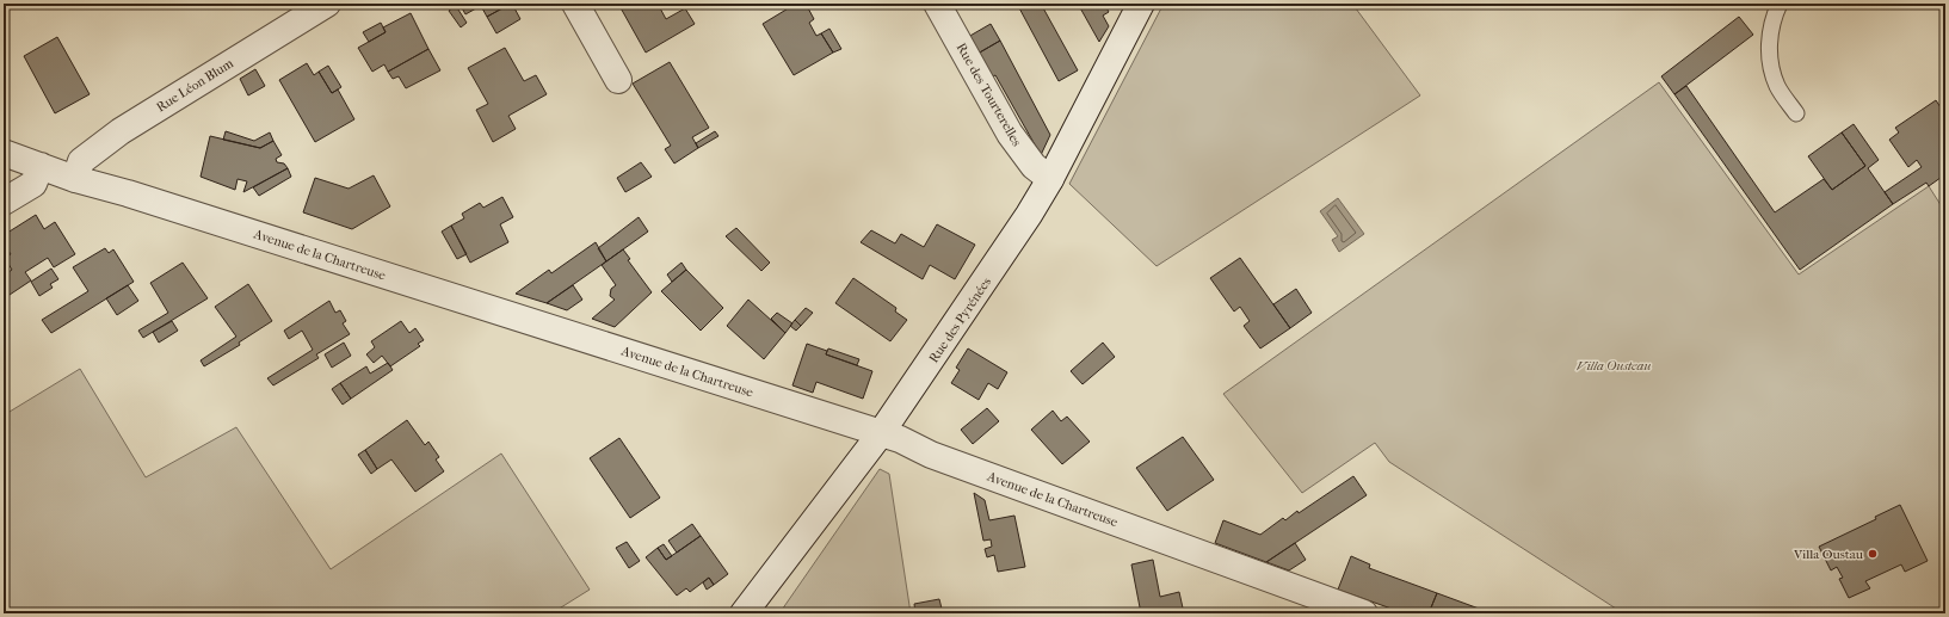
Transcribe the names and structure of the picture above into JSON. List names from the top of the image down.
{
  "streets": {
    "street": [
      "Rue Léon Blum",
      "Rue des Tourterelles",
      "Avenue de la Chartreuse",
      "Rue des Pyrénées"
    ]
  },
  "crossings": [
    ["Rue Léon Blum", "Avenue de la Chartreuse"],
    ["Rue des Tourterelles", "Rue des Pyrénées"],
    ["Avenue de la Chartreuse", "Rue des Pyrénées"]
  ],
  "parks": ["Villa Ousteau"],
  "places": ["Villa Oustau"]
}
